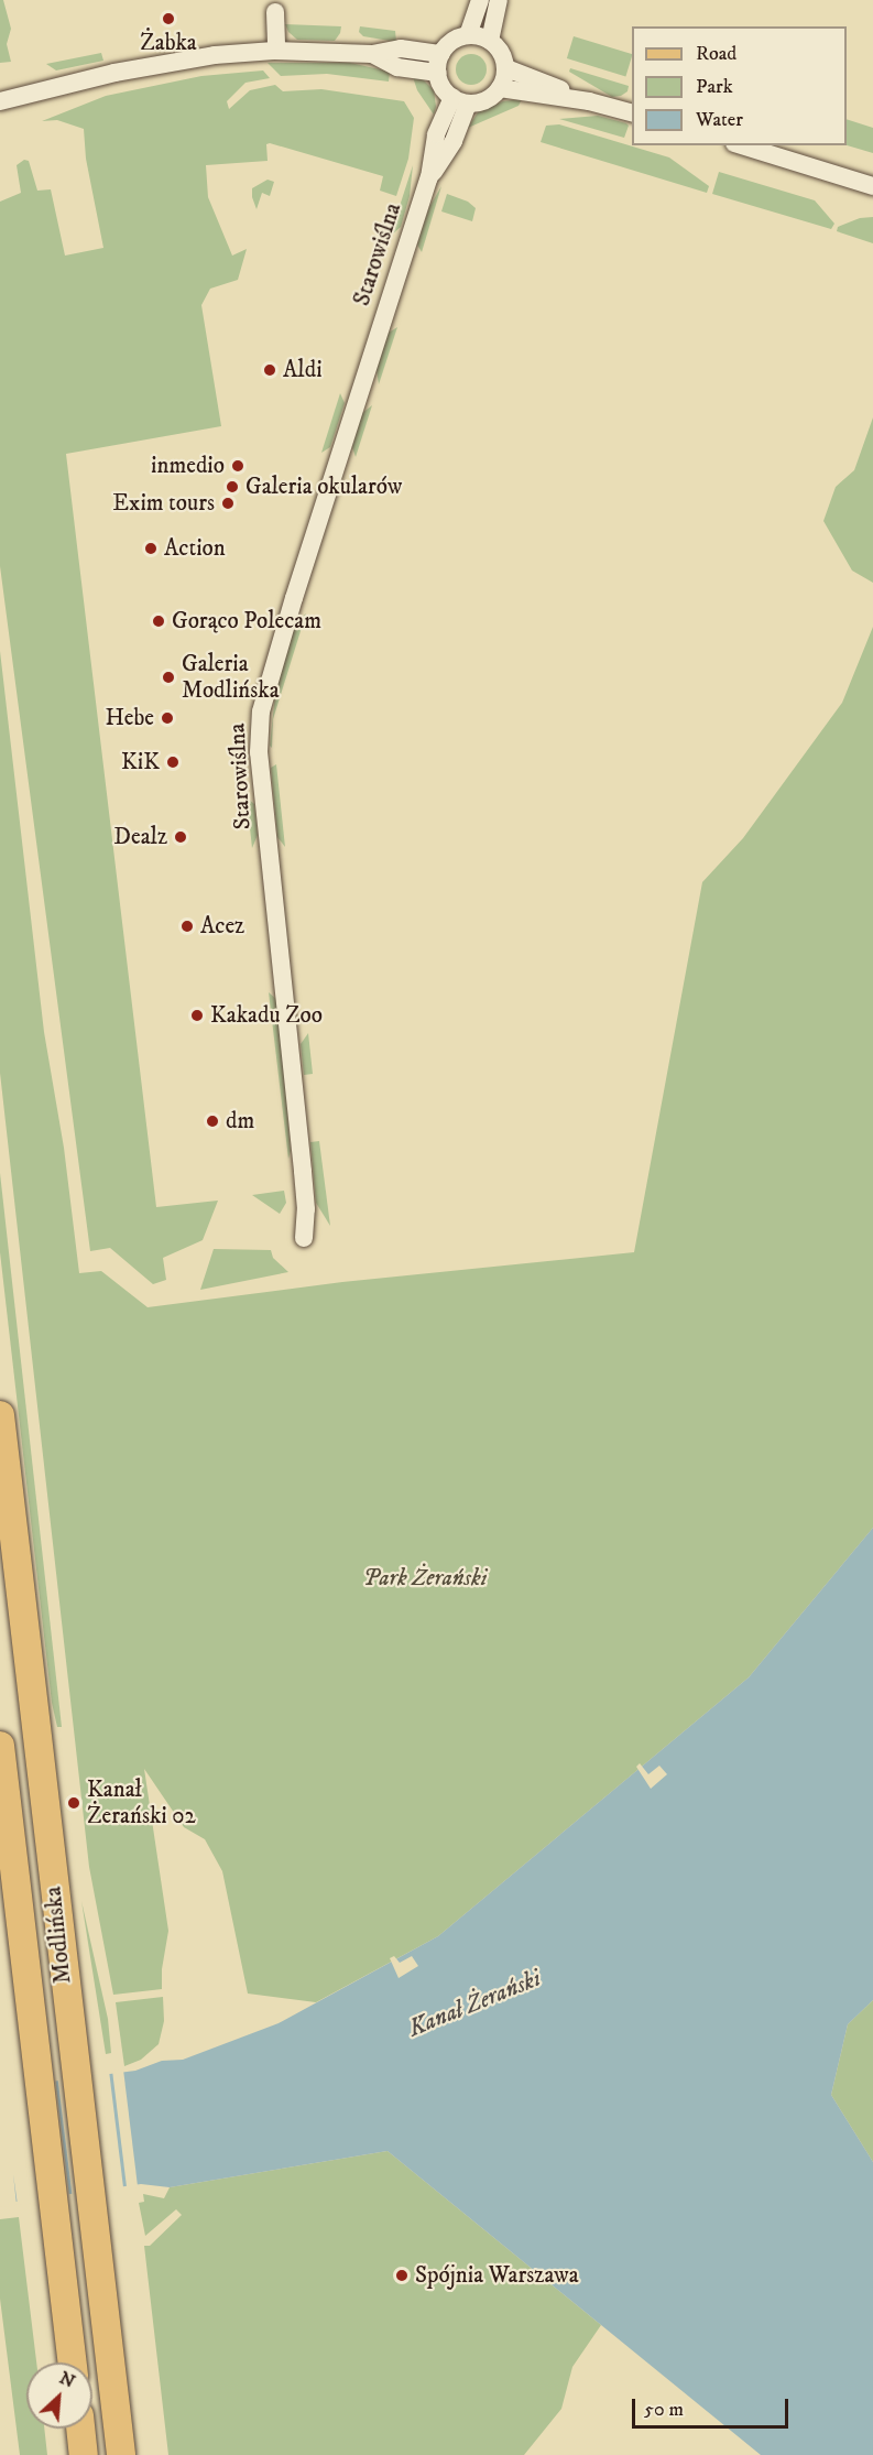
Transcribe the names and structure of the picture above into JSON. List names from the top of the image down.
{
  "streets": {
    "main road": ["Modlińska"],
    "street": ["Starowiślna"]
  },
  "water": ["Kanał Żerański"],
  "parks": ["Park Żerański"],
  "places": [
    "Żabka",
    "Aldi",
    "inmedio",
    "Galeria okularów",
    "Exim tours",
    "Action",
    "Gorąco Polecam",
    "Galeria Modlińska",
    "Hebe",
    "KiK",
    "Dealz",
    "Acez",
    "Kakadu Zoo",
    "dm",
    "Kanał Żerański 02",
    "Spójnia Warszawa"
  ],
  "legend": ["Road", "Park", "Water"],
  "scale_bar": "50 m",
  "north": "top right"
}
